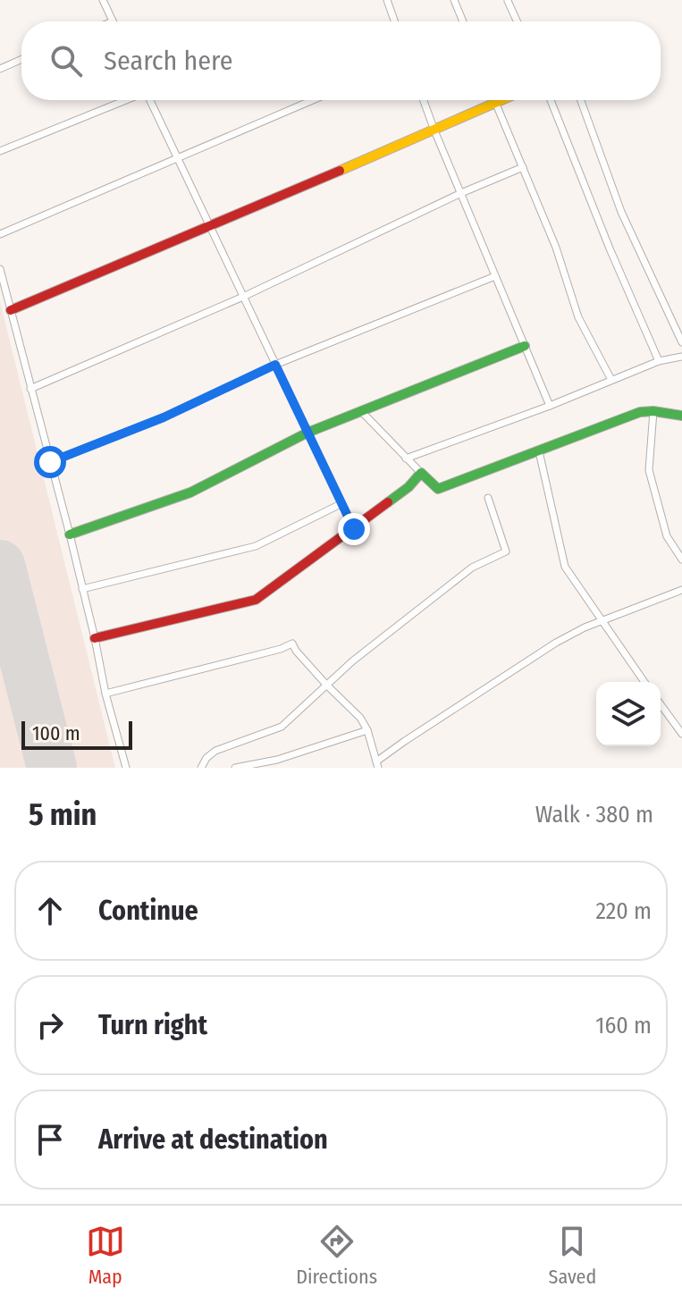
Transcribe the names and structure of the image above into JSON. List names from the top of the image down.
{
  "scale_bar": "100 m",
  "page": {
    "search": "Search here",
    "scale": "100 m",
    "heading": ["5 min", "Walk · 380 m"],
    "list": [
      ["Continue", "220 m"],
      ["Turn right", "160 m"],
      "Arrive at destination"
    ],
    "nav": ["Map", "Directions", "Saved"]
  }
}
